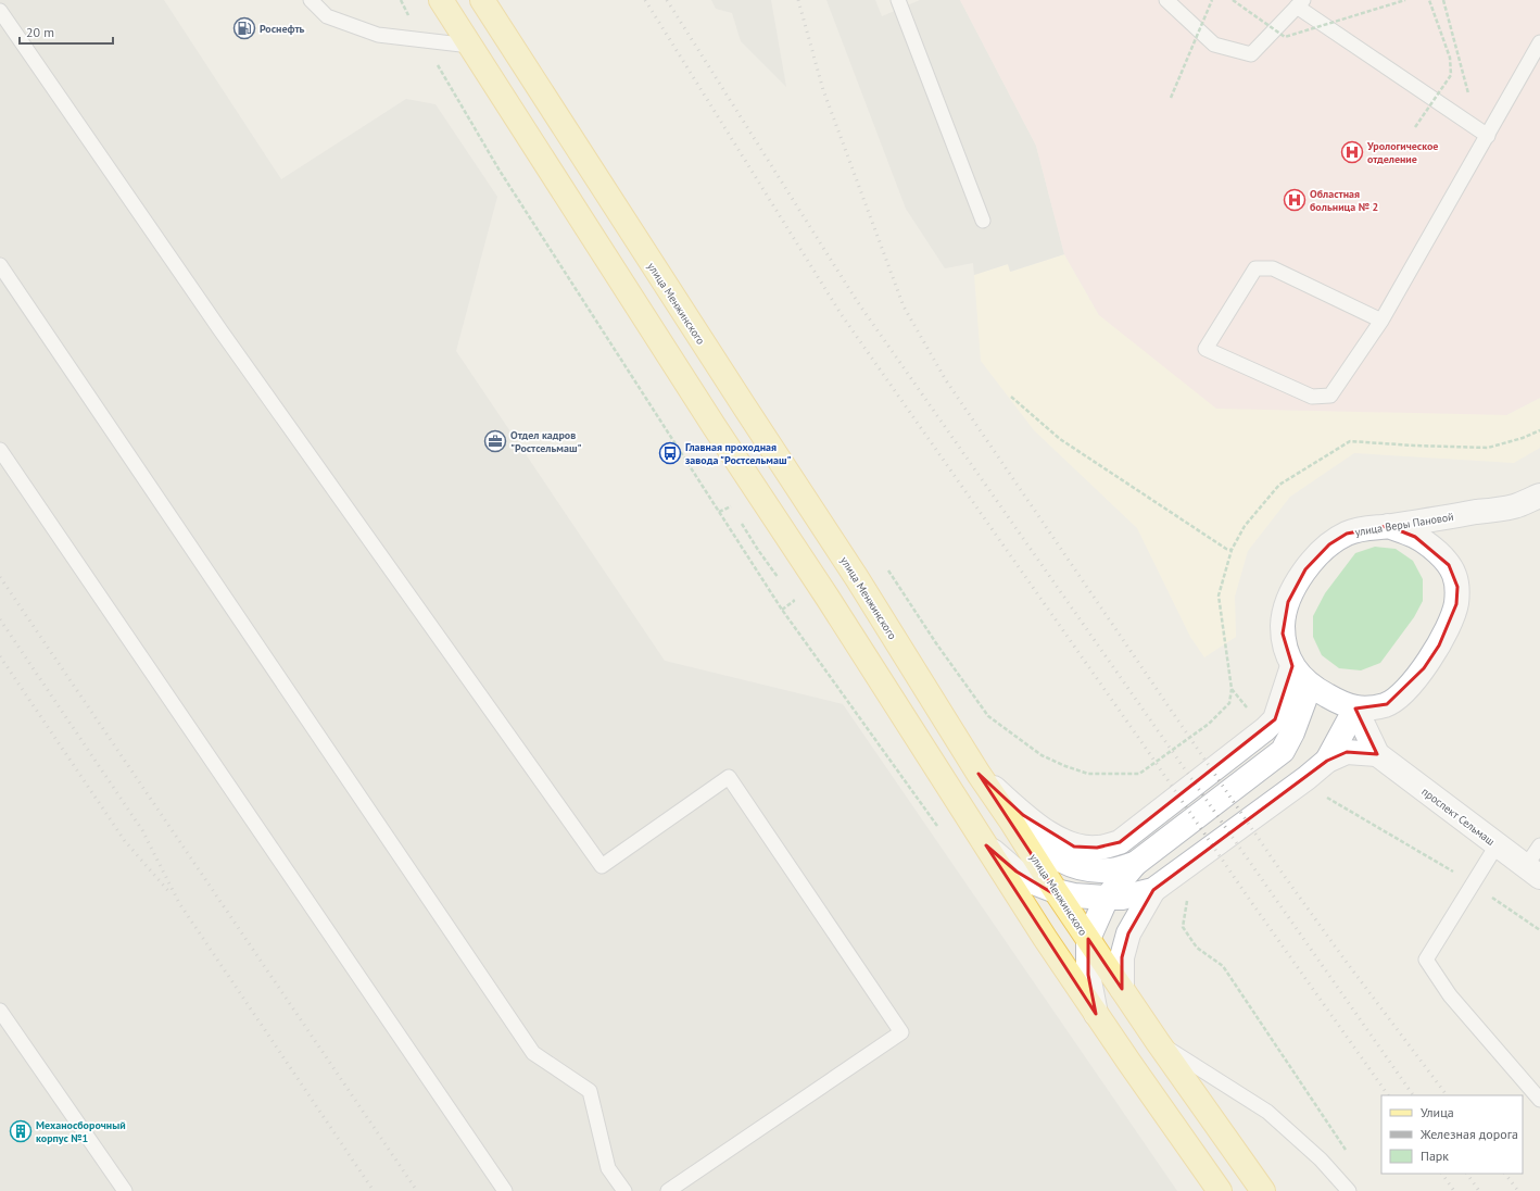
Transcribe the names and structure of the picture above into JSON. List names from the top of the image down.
{
  "streets": {
    "main road": ["улица Менжинского", "улица Веры Пановой", "проспект Сельмаш"]
  },
  "places": {
    "fuel station": ["Роснефть"],
    "hospital": ["Урологическое отделение", "Областная больница № 2"],
    "office": ["Отдел кадров \"Ростсельмаш\""],
    "bus stop": ["Главная проходная завода \"Ростсельмаш\""],
    "building": ["Механосборочный корпус №1"]
  },
  "legend": ["Улица", "Железная дорога", "Парк"],
  "scale_bar": "20 m"
}
